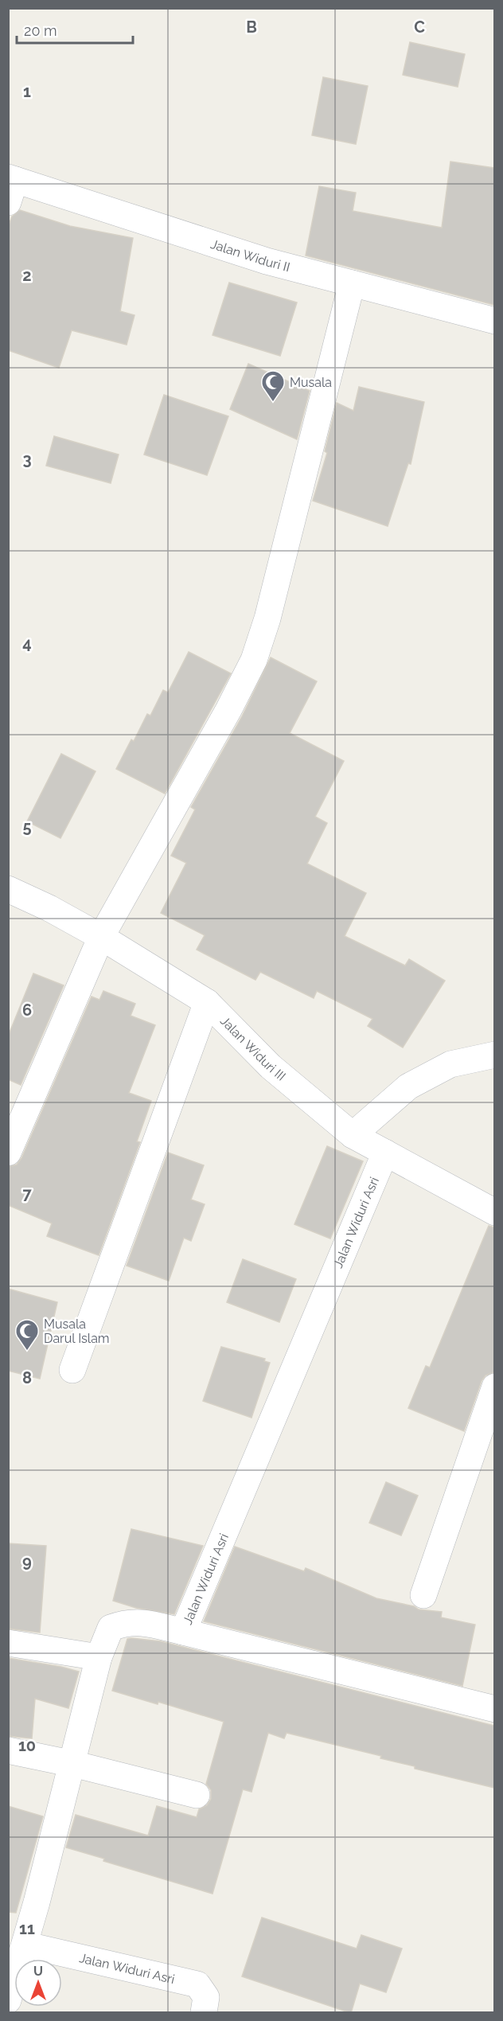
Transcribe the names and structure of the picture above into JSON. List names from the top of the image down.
{
  "streets": {
    "street": ["Jalan Widuri II", "Jalan Widuri III", "Jalan Widuri Asri"]
  },
  "crossings": [
    ["Jalan Widuri III", "Jalan Widuri Asri"]
  ],
  "places": {
    "mosque": ["Musala", "Musala Darul Islam"]
  },
  "scale_bar": "20 m",
  "north": "top",
  "grid": {
    "columns": ["B", "C"],
    "rows": [
      "1",
      "2",
      "3",
      "4",
      "5",
      "6",
      "7",
      "8",
      "9",
      "10",
      "11"
    ]
  }
}
